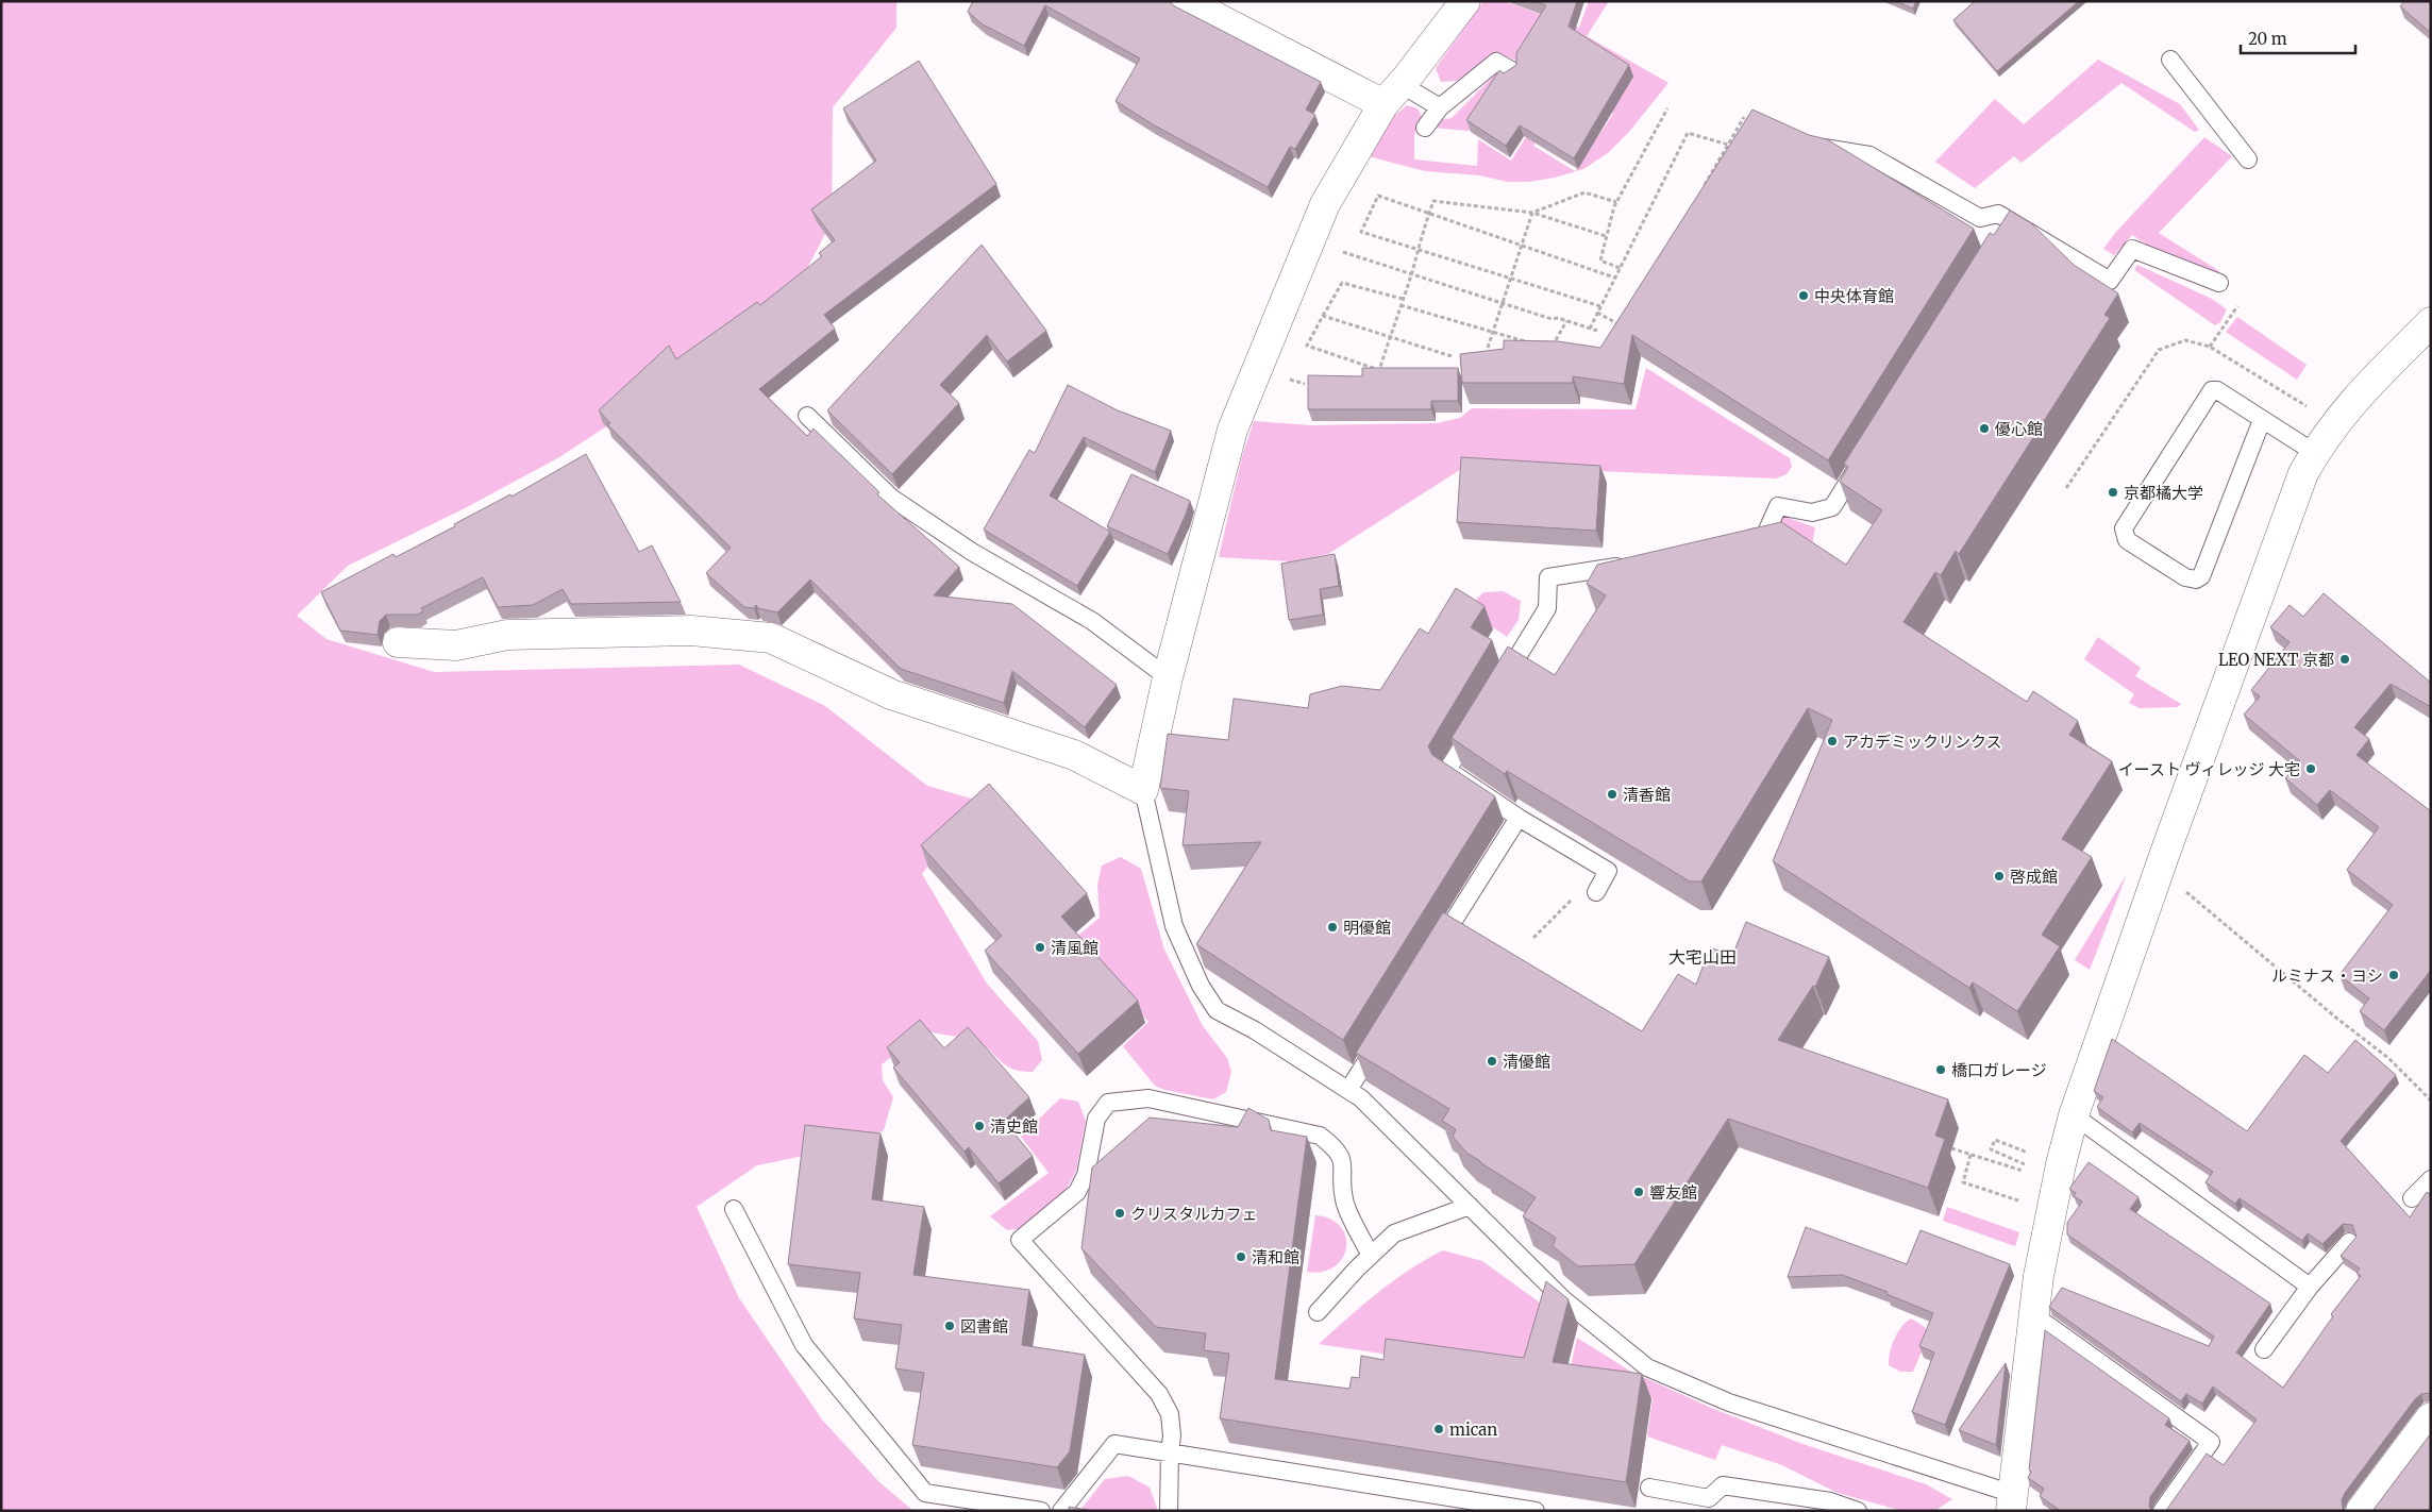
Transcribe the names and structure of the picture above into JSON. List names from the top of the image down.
{
  "districts": ["大宅山田"],
  "places": [
    "中央体育館",
    "優心館",
    "京都橘大学",
    "LEO NEXT 京都",
    "アカデミックリンクス",
    "イースト ヴィレッジ 大宅",
    "清香館",
    "啓成館",
    "明優館",
    "清風館",
    "ルミナス・ヨシ",
    "清優館",
    "橋口ガレージ",
    "清史館",
    "響友館",
    "クリスタルカフェ",
    "清和館",
    "図書館",
    "mican"
  ],
  "scale_bar": "20 m"
}
